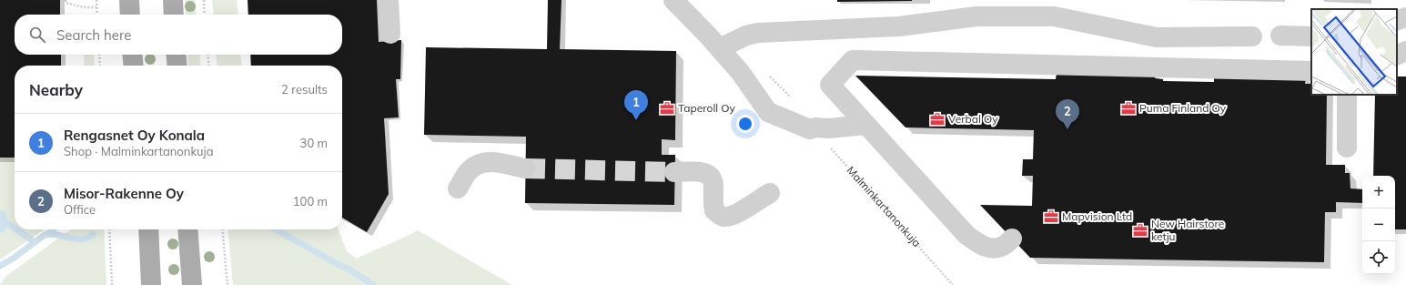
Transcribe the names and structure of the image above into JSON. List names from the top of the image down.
{
  "streets": {
    "path": ["Malminkartanonkuja"]
  },
  "places": {
    "office": [
      "Taperoll Oy",
      "Puma Finland Oy",
      "Verbal Oy",
      "Mapvision Ltd",
      "New Hairstore ketju"
    ]
  },
  "page": {
    "search": "Search here",
    "heading": ["Nearby", "2 results"],
    "pins": ["1", "2"],
    "list": [
      {
        "mark": "1",
        "name": "Rengasnet Oy Konala",
        "note": "Shop · Malminkartanonkuja",
        "value": "30 m"
      },
      {
        "mark": "2",
        "name": "Misor-Rakenne Oy",
        "note": "Office",
        "value": "100 m"
      }
    ],
    "map_buttons": ["+", "−"]
  }
}
